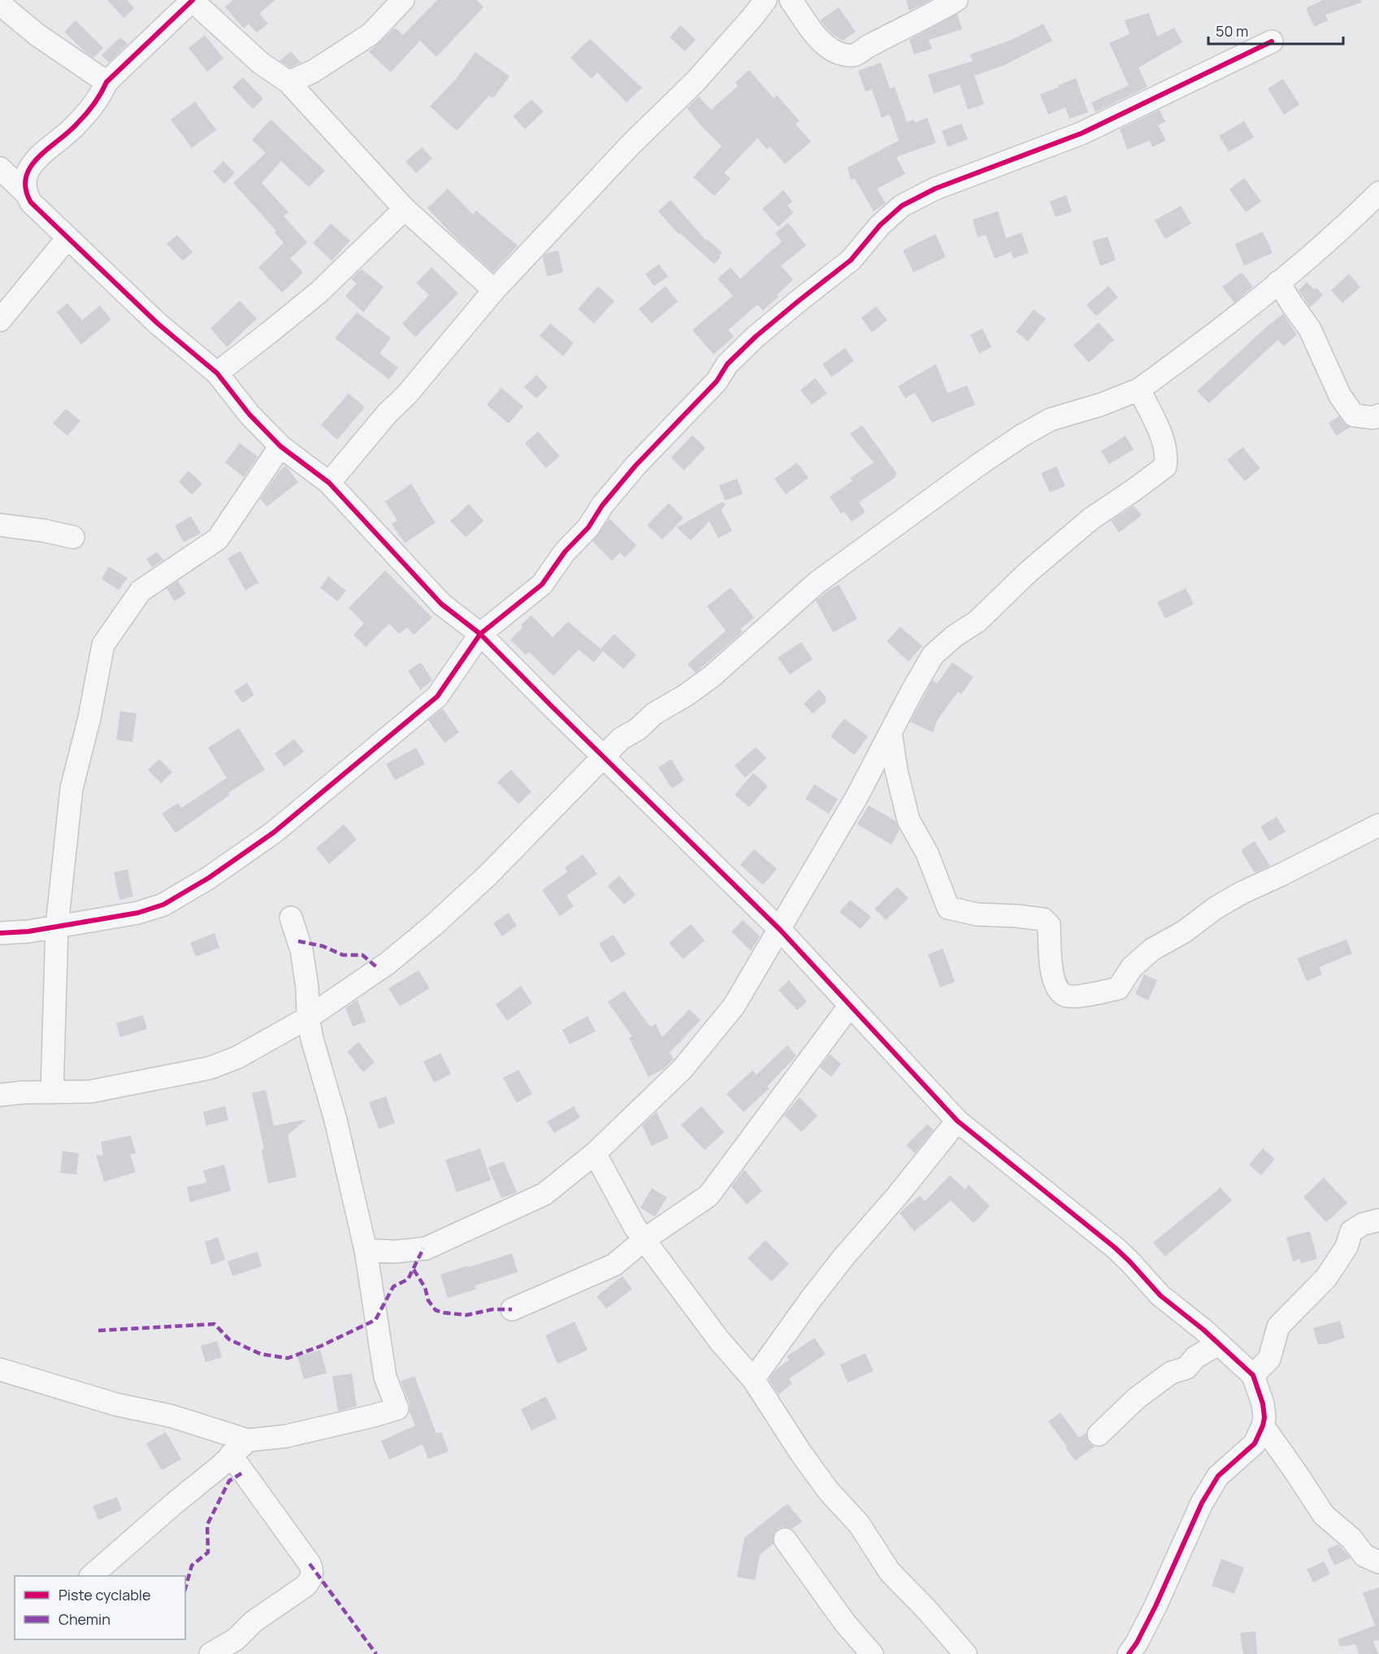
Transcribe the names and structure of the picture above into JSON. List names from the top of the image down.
{
  "legend": ["Piste cyclable", "Chemin"],
  "scale_bar": "50 m"
}
